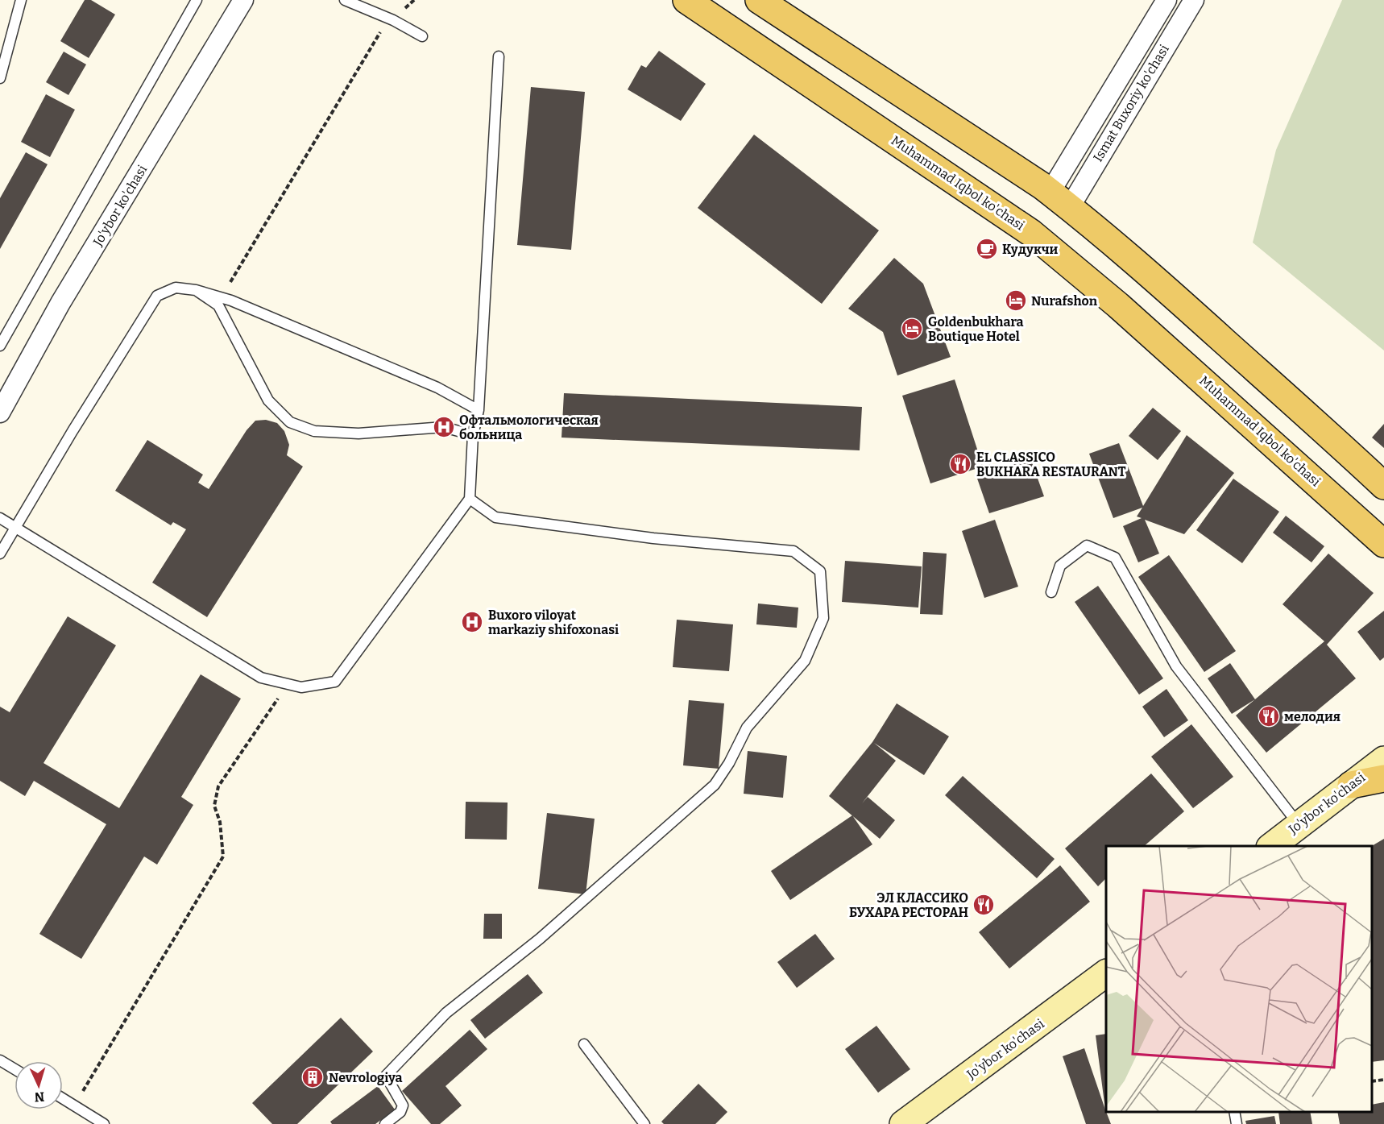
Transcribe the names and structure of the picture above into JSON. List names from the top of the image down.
{
  "streets": {
    "main road": ["Muhammad Iqbol ko'chasi"],
    "street": ["Ismat Buxoriy ko'chasi", "Jo'ybor ko'chasi"]
  },
  "places": {
    "cafe": ["Кудукчи"],
    "hotel": ["Nurafshon", "Goldenbukhara Boutique Hotel"],
    "hospital": ["Офтальмологическая больница", "Buxoro viloyat markaziy shifoxonasi"],
    "restaurant": ["EL CLASSICO BUKHARA RESTAURANT", "мелодия", "ЭЛ КЛАССИКО БУХАРА РЕСТОРАН"],
    "building": ["Nevrologiya"]
  },
  "north": "bottom"
}
